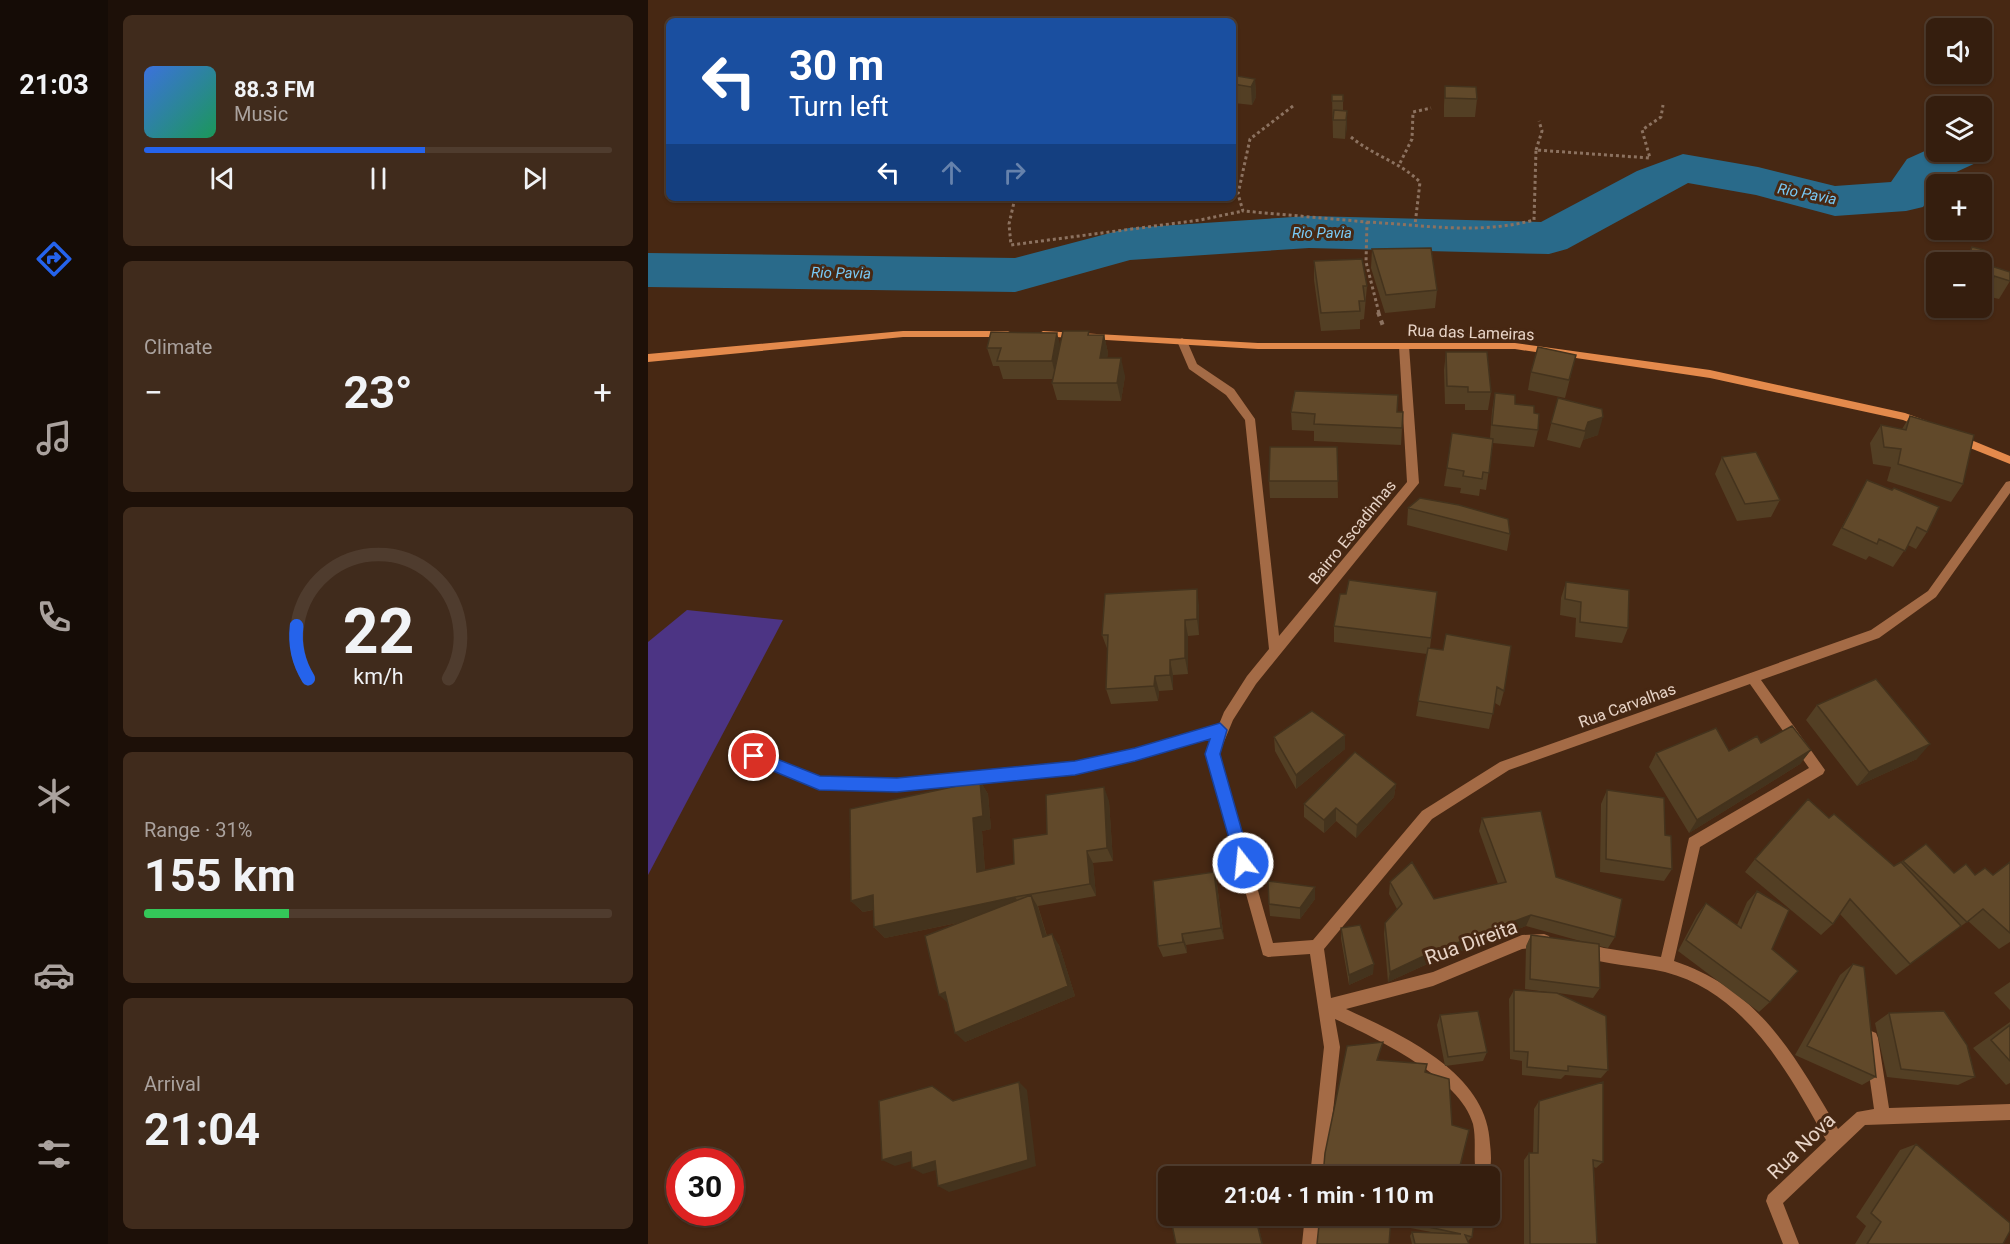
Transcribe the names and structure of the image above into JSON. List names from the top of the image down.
{
  "streets": {
    "street": [
      "Rua das Lameiras",
      "Bairro Escadinhas",
      "Rua Carvalhas",
      "Rua Direita",
      "Rua Nova"
    ]
  },
  "crossings": [
    ["Rua das Lameiras", "Bairro Escadinhas"],
    ["Rua Direita", "Rua Nova"]
  ],
  "water": ["Rio Pavia"],
  "page": {
    "tabs": "21:03",
    "map_buttons": ["+", "−"],
    "turn": ["30 m", "Turn left"],
    "song": ["88.3 FM", "Music"],
    "tile": [
      "Climate",
      ["Range · 31%", "155 km"],
      ["Arrival", "21:04"]
    ],
    "heat": ["−", "23°", "+"],
    "limit": "30",
    "trip": "21:04 · 1 min · 110 m",
    "gauge": ["22", "km/h"]
  }
}
